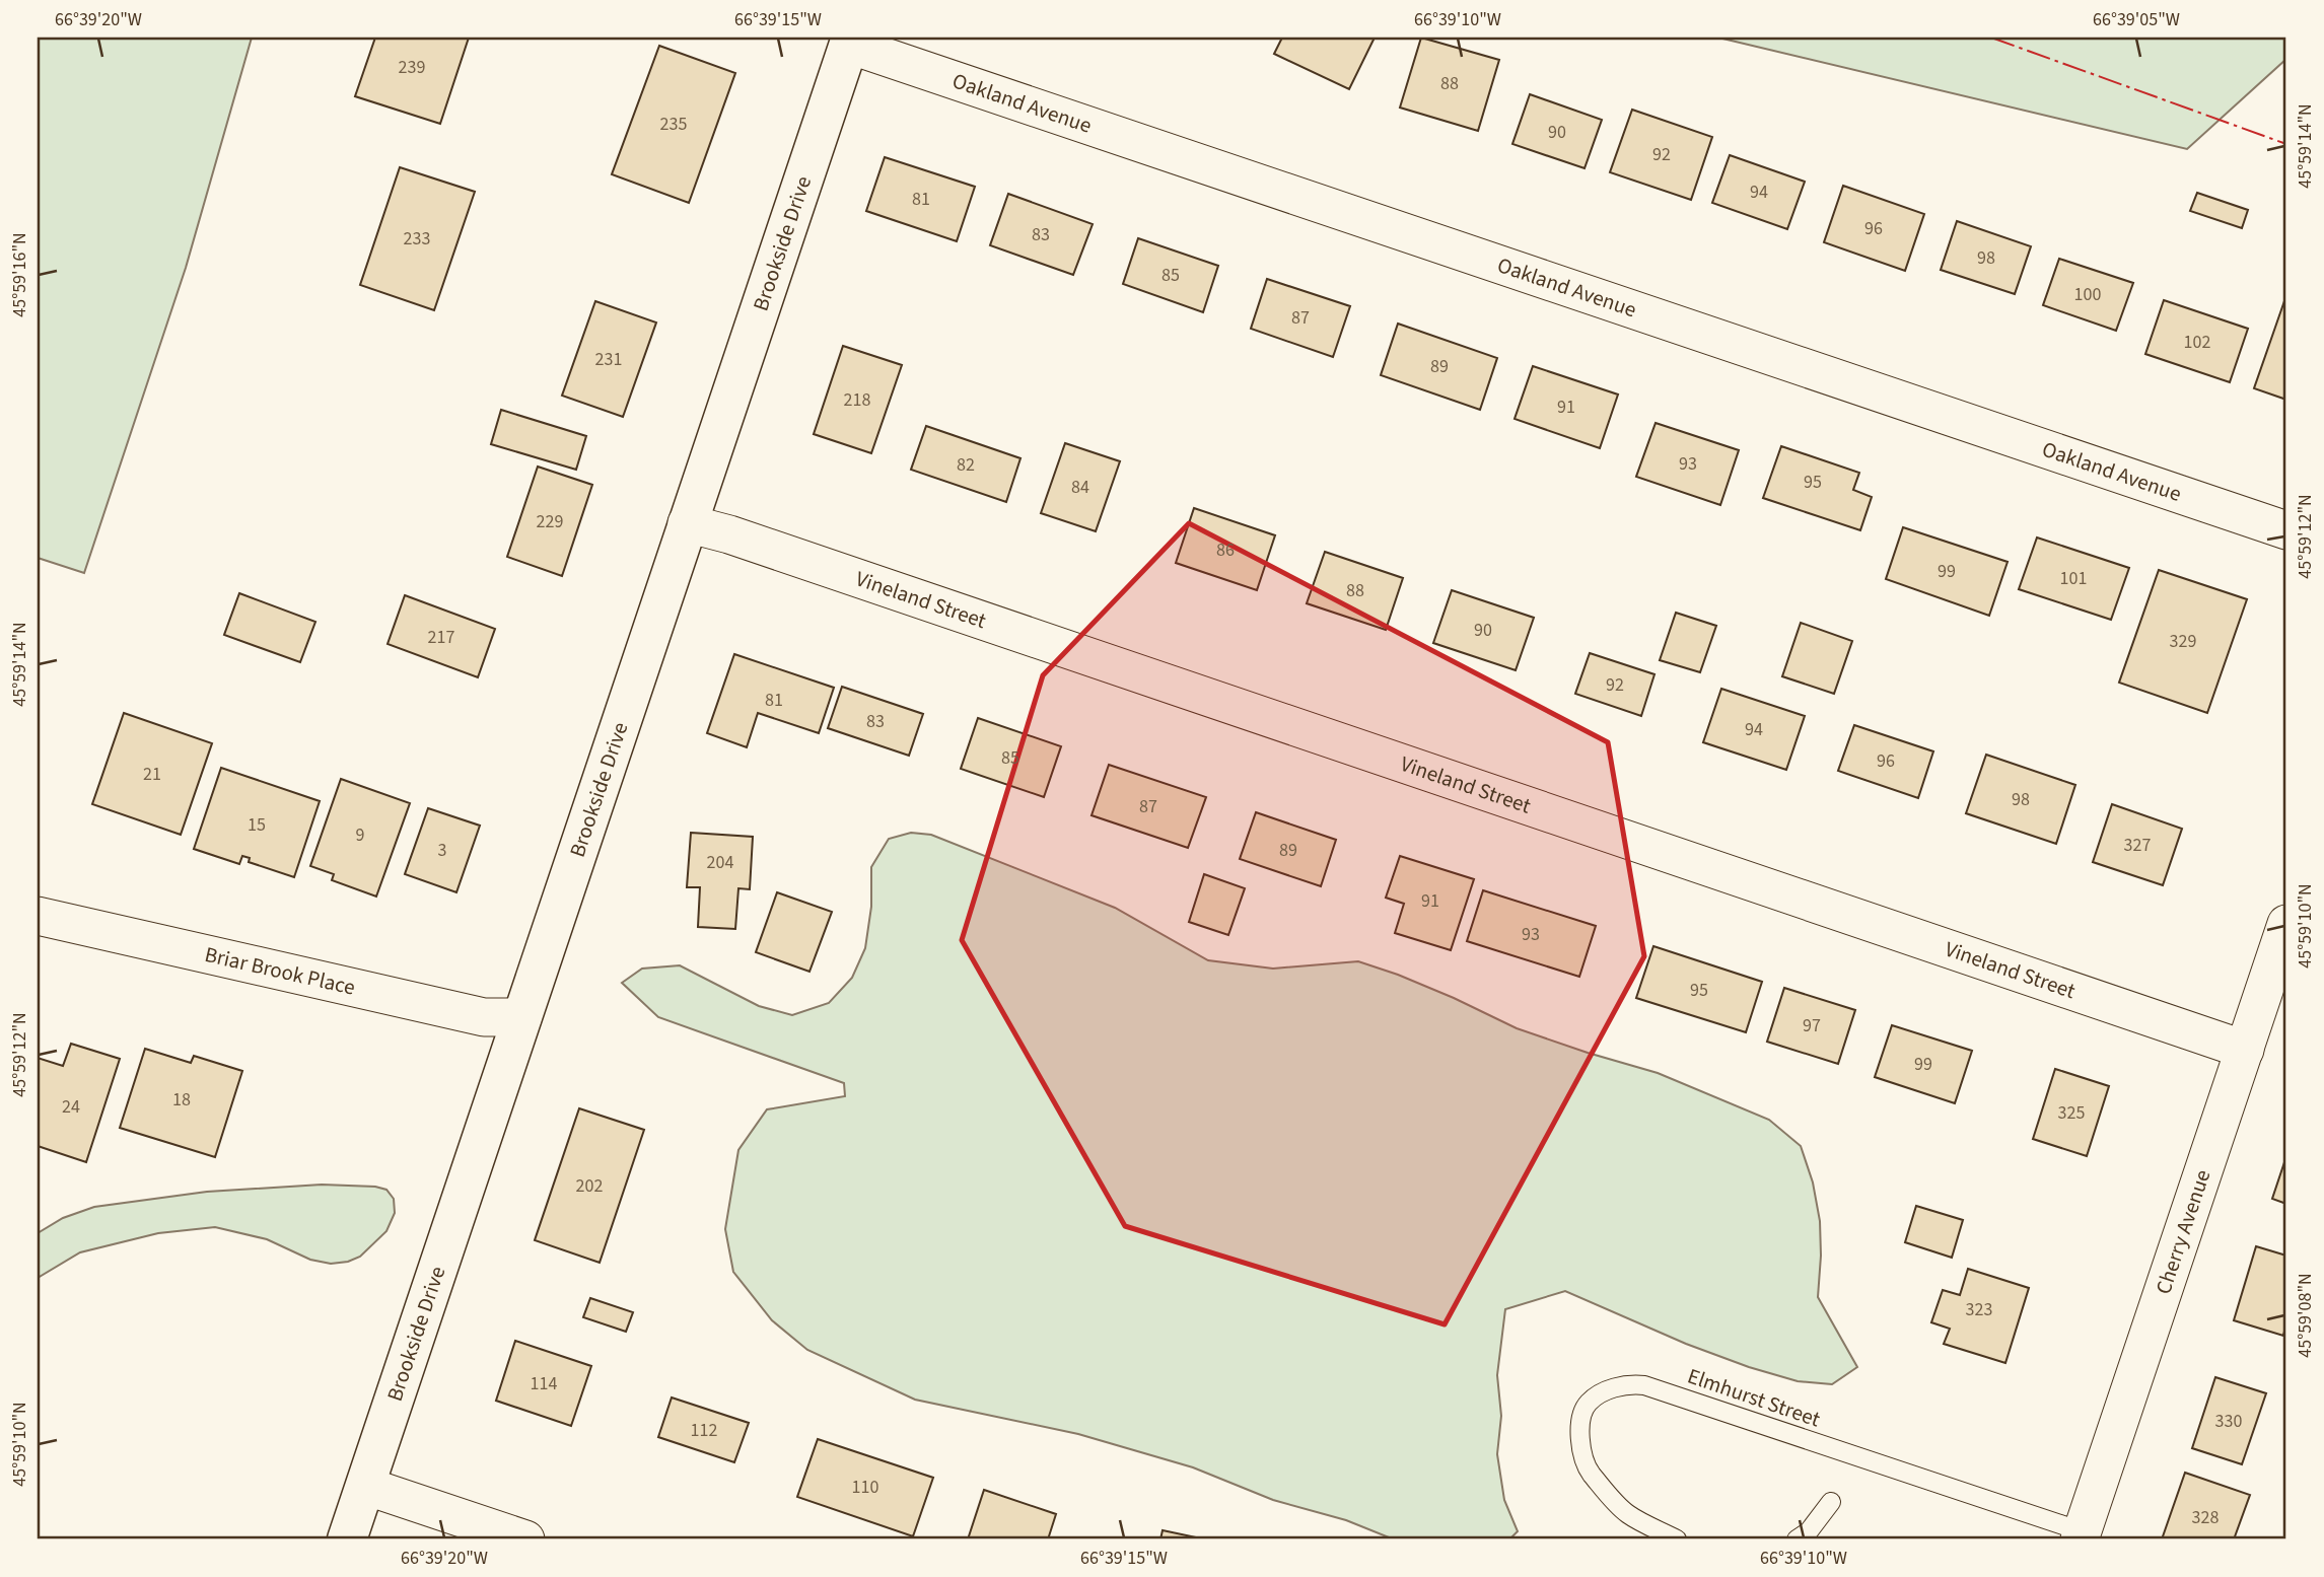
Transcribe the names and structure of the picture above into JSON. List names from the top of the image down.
{
  "streets": {
    "street": [
      "Oakland Avenue",
      "Brookside Drive",
      "Vineland Street",
      "Briar Brook Place",
      "Cherry Avenue"
    ],
    "lane": ["Elmhurst Street"]
  },
  "crossings": [
    ["Oakland Avenue", "Brookside Drive"],
    ["Brookside Drive", "Vineland Street"],
    ["Brookside Drive", "Briar Brook Place"],
    ["Vineland Street", "Cherry Avenue"],
    ["Cherry Avenue", "Elmhurst Street"]
  ],
  "house_numbers": [
    "239",
    "88",
    "235",
    "90",
    "92",
    "94",
    "81",
    "96",
    "83",
    "233",
    "98",
    "85",
    "100",
    "87",
    "102",
    "231",
    "89",
    "218",
    "91",
    "93",
    "82",
    "95",
    "84",
    "229",
    "86",
    "99",
    "101",
    "88",
    "90",
    "217",
    "329",
    "92",
    "81",
    "83",
    "94",
    "85",
    "96",
    "21",
    "98",
    "87",
    "15",
    "9",
    "327",
    "3",
    "89",
    "204",
    "91",
    "93",
    "95",
    "97",
    "99",
    "18",
    "24",
    "325",
    "202",
    "323",
    "114",
    "330",
    "112",
    "110",
    "328"
  ],
  "coordinates": [
    "66°39'20\"W",
    "66°39'15\"W",
    "66°39'10\"W",
    "66°39'05\"W",
    "45°59'14\"N",
    "45°59'16\"N",
    "45°59'12\"N",
    "45°59'10\"N",
    "45°59'08\"N"
  ]
}
